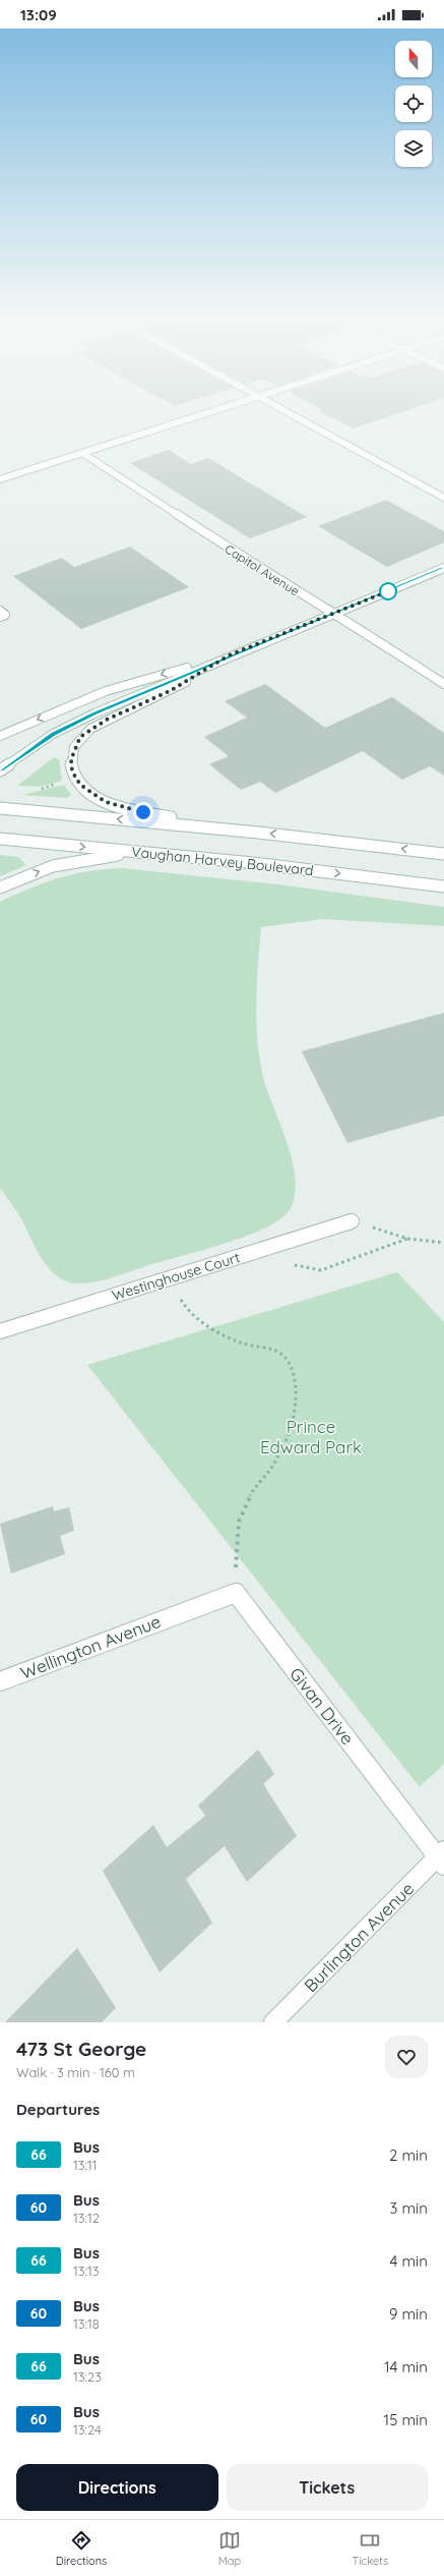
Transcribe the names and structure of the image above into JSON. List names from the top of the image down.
{
  "streets": {
    "street": [
      "Capitol Avenue",
      "Vaughan Harvey Boulevard",
      "Westinghouse Court",
      "Wellington Avenue",
      "Givan Drive",
      "Burlington Avenue"
    ]
  },
  "crossings": [
    ["Wellington Avenue", "Givan Drive"],
    ["Givan Drive", "Burlington Avenue"]
  ],
  "parks": ["Prince Edward Park"],
  "lines": ["bus line 66"],
  "north": "top",
  "page": {
    "status": "13:09",
    "heading": [
      ["473 St George", "Walk · 3 min · 160 m"],
      "Departures"
    ],
    "list": [
      {
        "mark": "66",
        "name": "Bus",
        "note": "13:11",
        "value": "2 min"
      },
      {
        "mark": "60",
        "name": "Bus",
        "note": "13:12",
        "value": "3 min"
      },
      {
        "mark": "66",
        "name": "Bus",
        "note": "13:13",
        "value": "4 min"
      },
      {
        "mark": "60",
        "name": "Bus",
        "note": "13:18",
        "value": "9 min"
      },
      {
        "mark": "66",
        "name": "Bus",
        "note": "13:23",
        "value": "14 min"
      },
      {
        "mark": "60",
        "name": "Bus",
        "note": "13:24",
        "value": "15 min"
      }
    ],
    "buttons": ["Directions", "Tickets"],
    "tabs": ["Directions", "Map", "Tickets"]
  }
}
